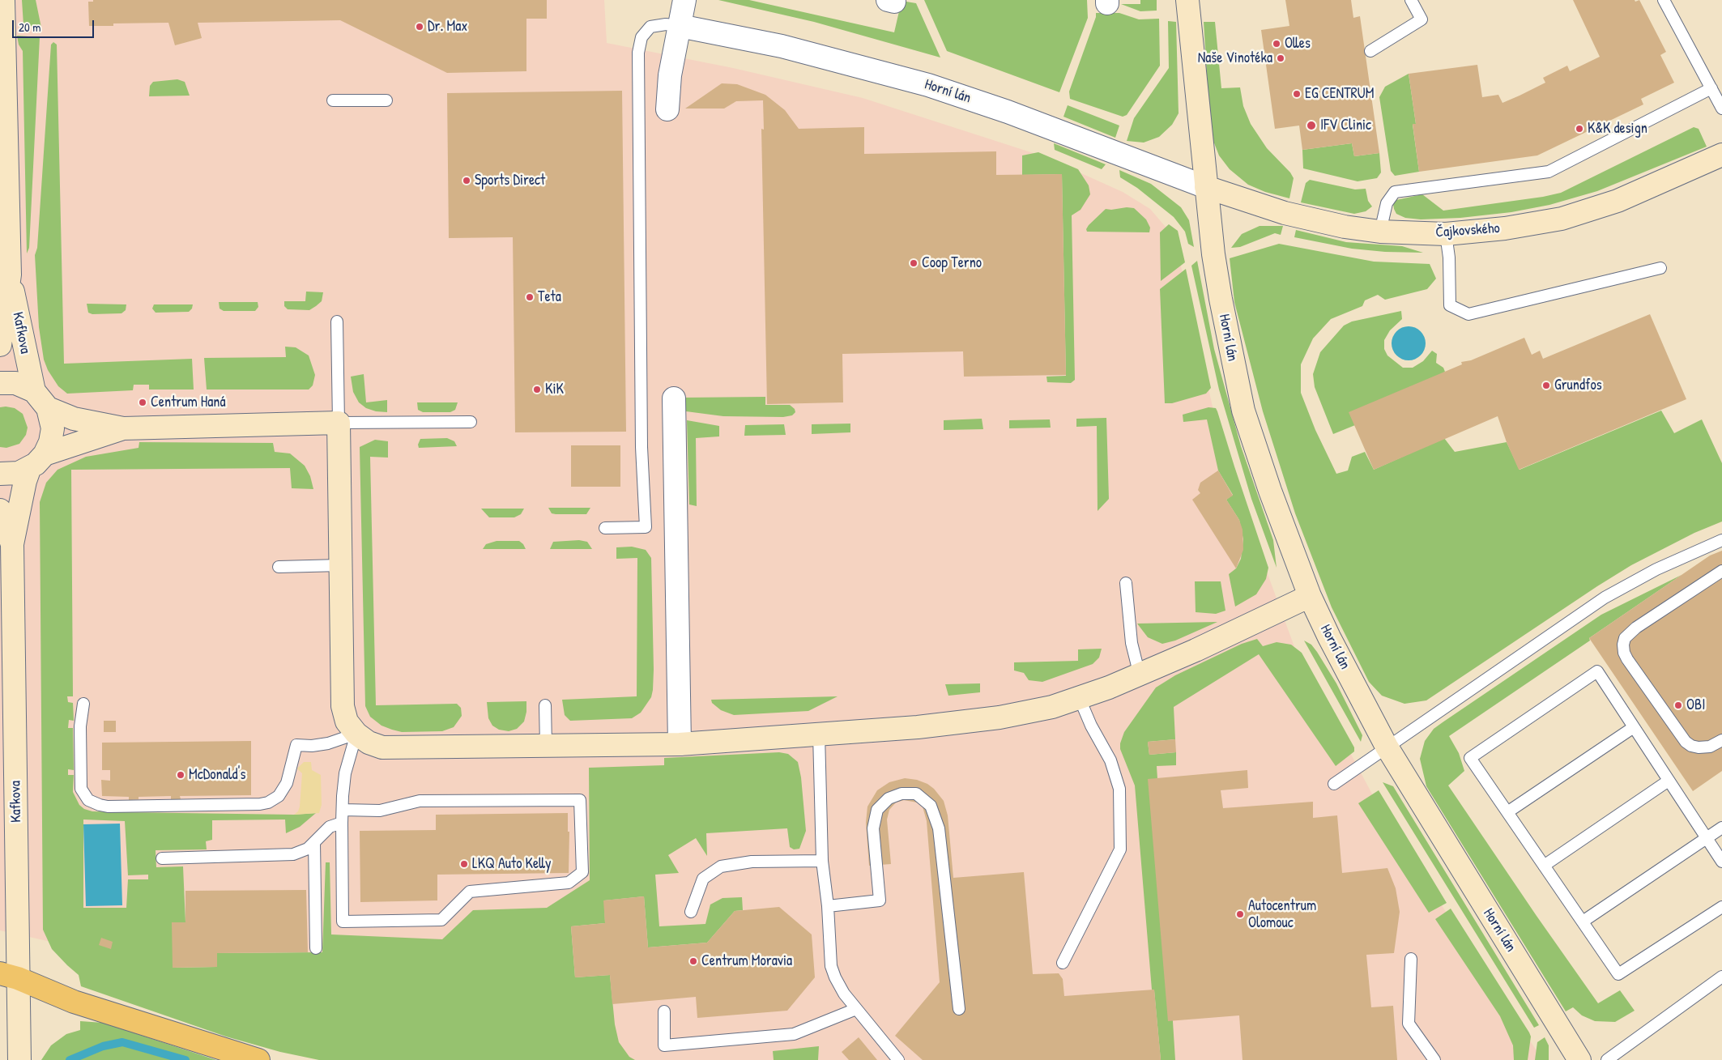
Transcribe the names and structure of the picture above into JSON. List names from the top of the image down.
{
  "streets": {
    "street": ["Horní lán", "Čajkovského", "Kafkova"]
  },
  "crossings": [
    ["Horní lán", "Čajkovského"]
  ],
  "places": [
    "Dr. Max",
    "Olles",
    "Naše Vinotéka",
    "EG CENTRUM",
    "IFV Clinic",
    "K&K design",
    "Sports Direct",
    "Coop Terno",
    "Teta",
    "Grundfos",
    "KiK",
    "Centrum Haná",
    "OBI",
    "McDonald's",
    "LKQ Auto Kelly",
    "Autocentrum Olomouc",
    "Centrum Moravia"
  ],
  "scale_bar": "20 m"
}
